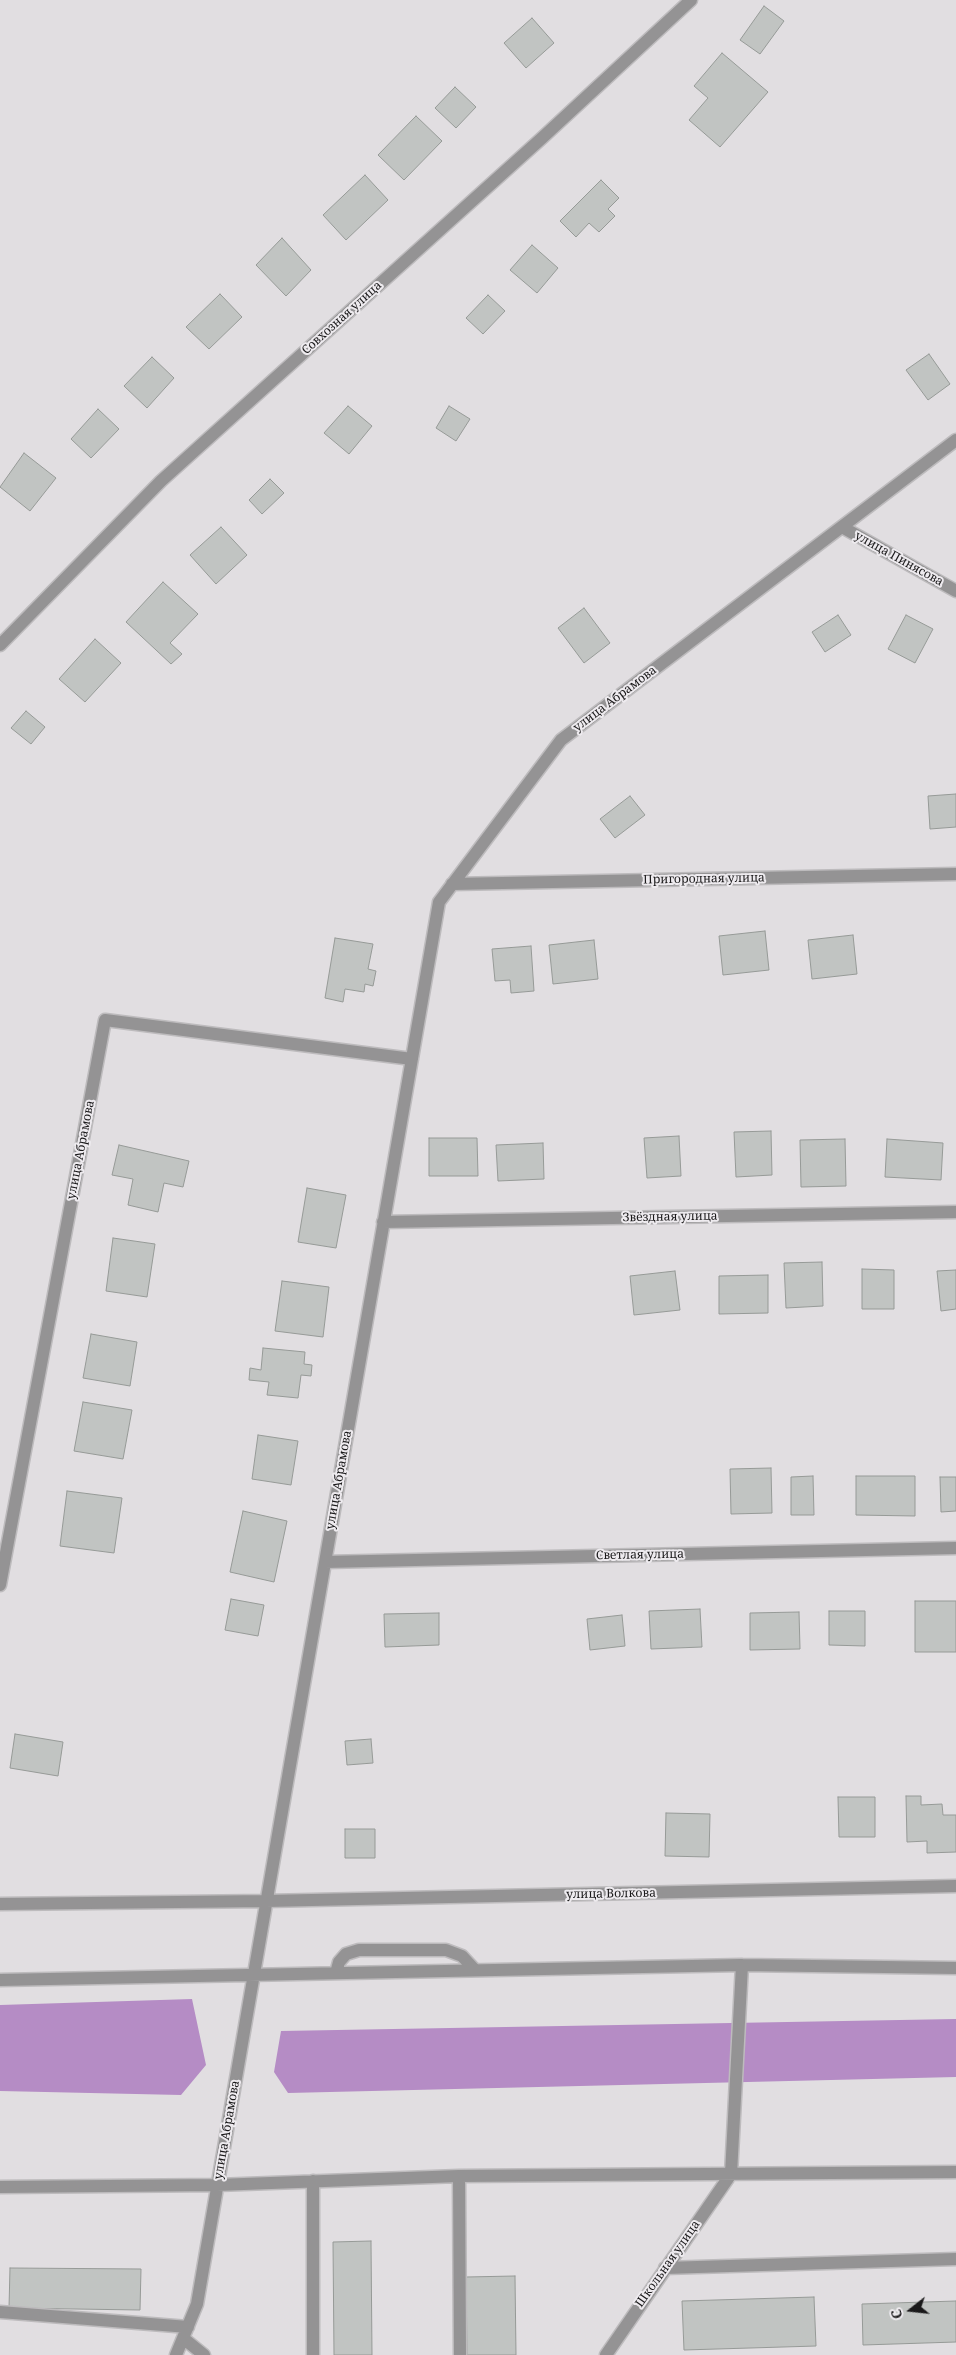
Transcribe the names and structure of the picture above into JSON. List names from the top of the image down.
{
  "streets": {
    "street": [
      "Совхозная улица",
      "улица Пинясова",
      "улица Абрамова",
      "Пригородная улица",
      "Звёздная улица",
      "Светлая улица",
      "улица Волкова",
      "Школьная улица"
    ]
  },
  "crossings": [
    ["улица Пинясова", "улица Абрамова"],
    ["улица Абрамова", "Пригородная улица"],
    ["улица Абрамова", "Звёздная улица"],
    ["улица Абрамова", "Светлая улица"],
    ["улица Абрамова", "улица Волкова"]
  ],
  "north": "left"
}
